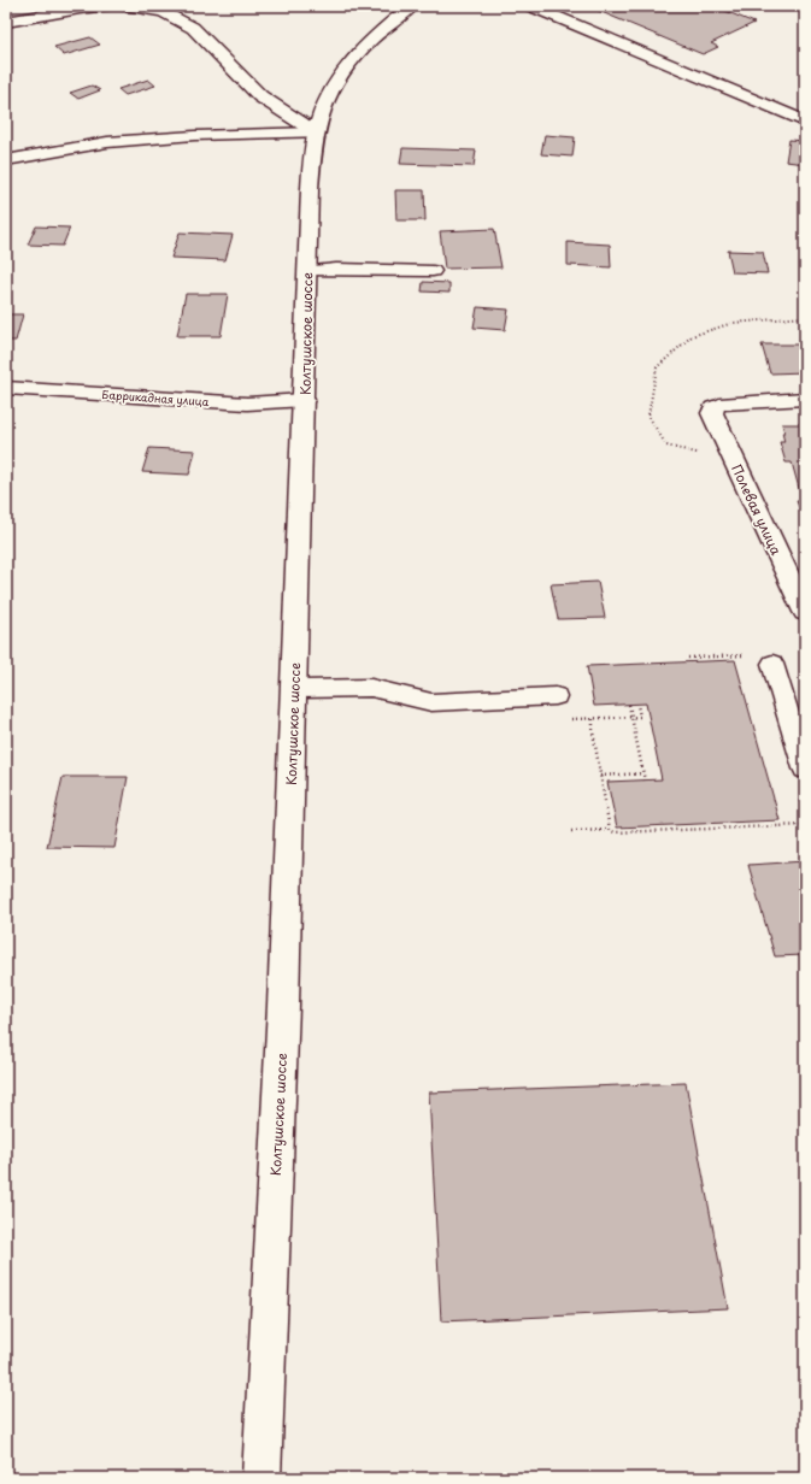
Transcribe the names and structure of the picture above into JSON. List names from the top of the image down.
{
  "streets": {
    "main road": ["Колтушское шоссе", "Баррикадная улица", "Полевая улица"]
  },
  "crossings": [
    ["Колтушское шоссе", "Баррикадная улица"]
  ]
}
